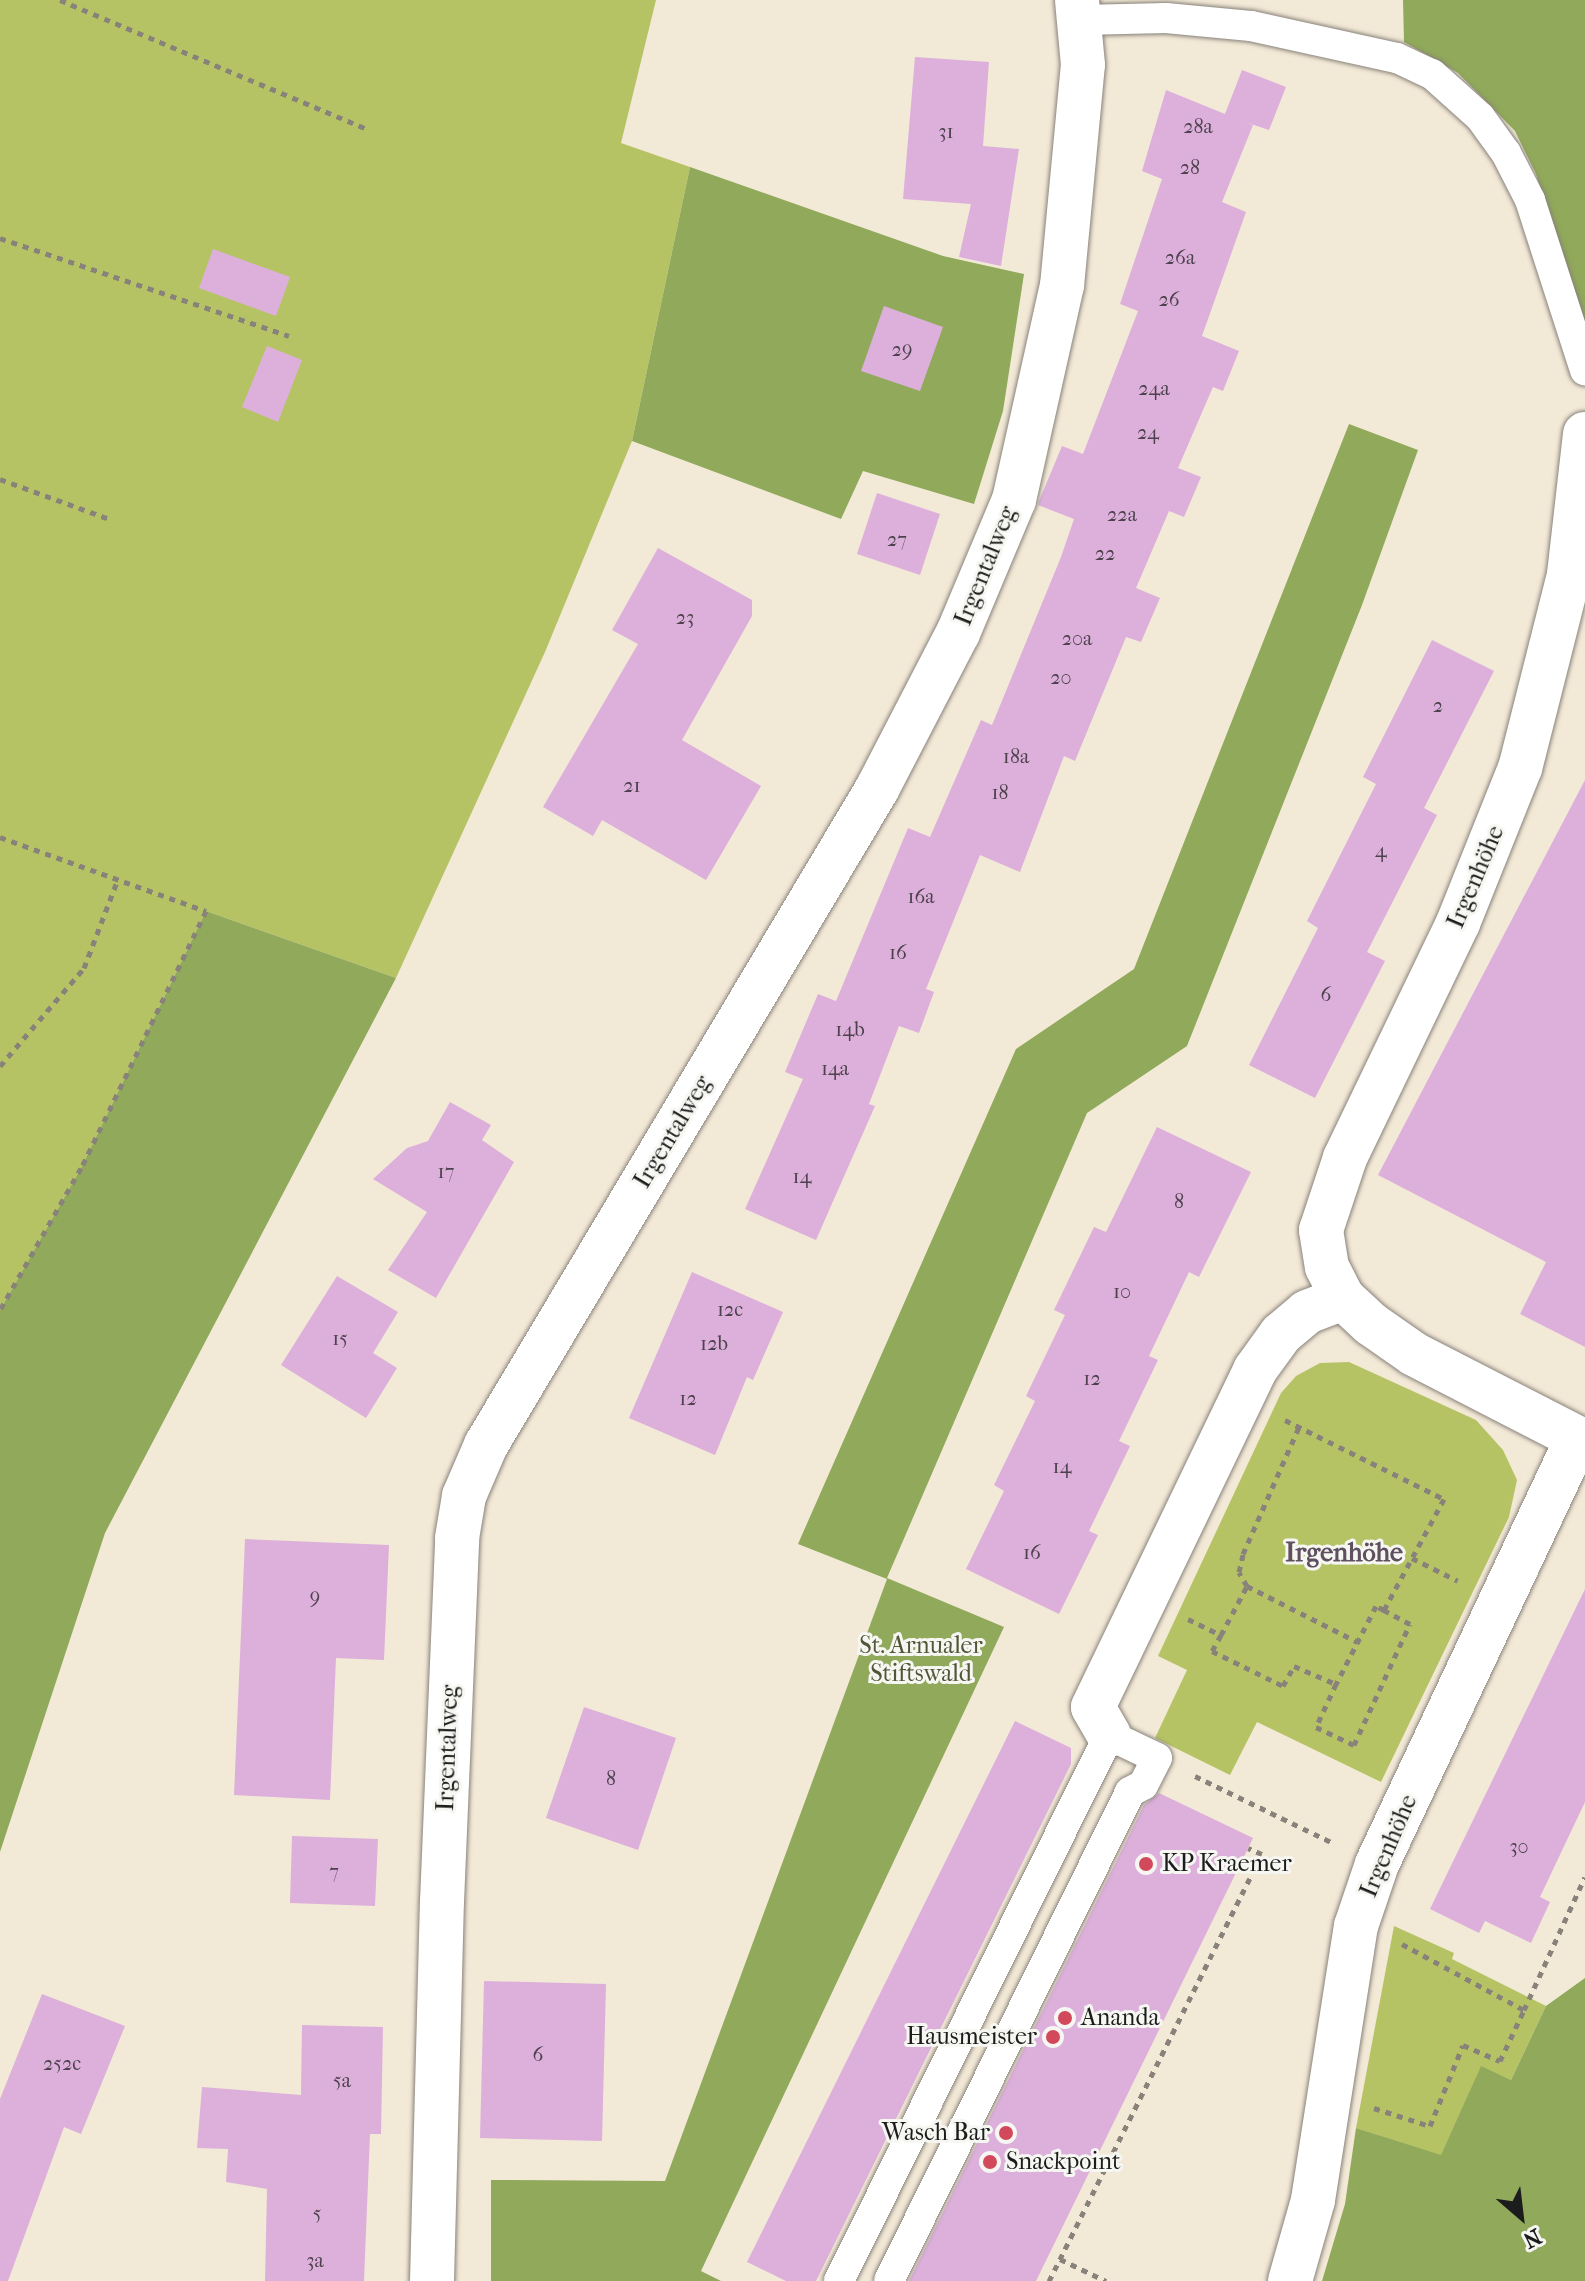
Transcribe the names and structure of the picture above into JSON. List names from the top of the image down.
{
  "streets": {
    "street": ["Irgentalweg", "Irgenhöhe"]
  },
  "districts": ["Irgenhöhe"],
  "parks": ["St. Arnualer Stiftswald"],
  "places": [
    "KP Kraemer",
    "Ananda",
    "Hausmeister",
    "Wasch Bar",
    "Snackpoint"
  ],
  "house_numbers": [
    "28a",
    "31",
    "28",
    "26a",
    "26",
    "29",
    "24a",
    "24",
    "22a",
    "27",
    "22",
    "23",
    "20a",
    "20",
    "2",
    "18a",
    "21",
    "18",
    "4",
    "16a",
    "16",
    "6",
    "14b",
    "14a",
    "17",
    "14",
    "8",
    "10",
    "12c",
    "15",
    "12b",
    "12",
    "12",
    "14",
    "16",
    "9",
    "8",
    "30",
    "7",
    "6",
    "252c",
    "5a",
    "5",
    "3a"
  ],
  "north": "bottom right"
}
